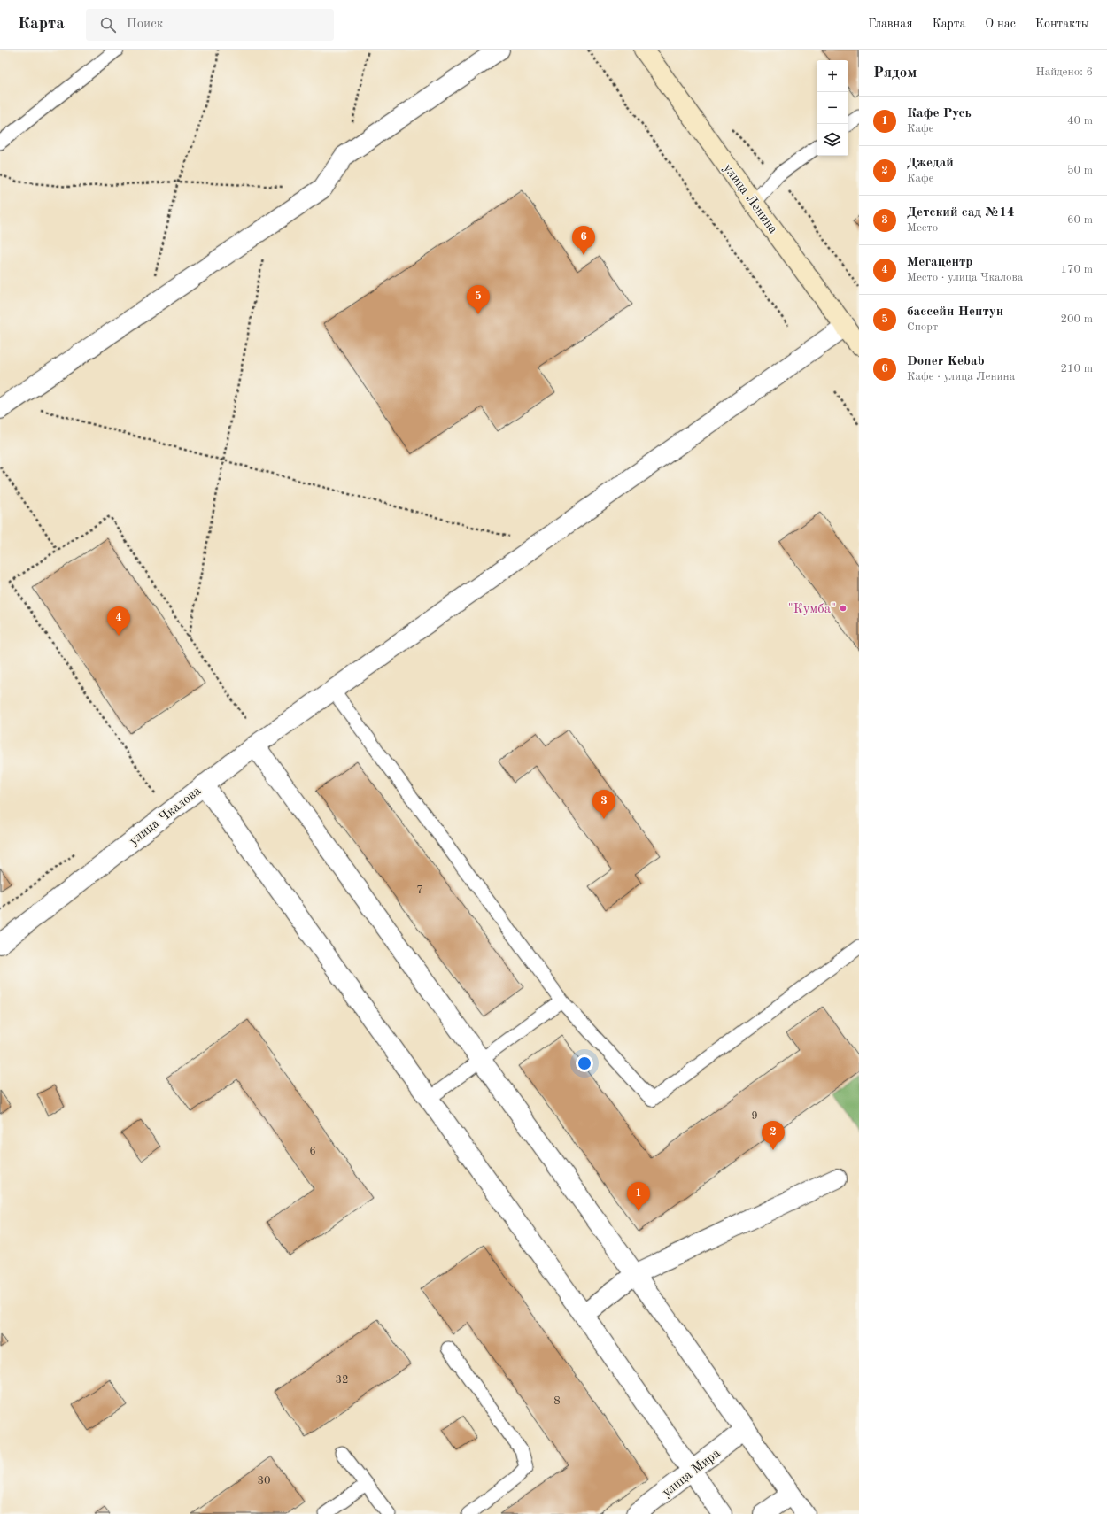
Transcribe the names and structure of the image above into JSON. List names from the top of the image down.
{
  "streets": {
    "main road": ["улица Ленина"],
    "street": ["улица Чкалова", "улица Мира"]
  },
  "crossings": [
    ["улица Ленина", "улица Чкалова"]
  ],
  "places": ["\"Кумба\""],
  "house_numbers": [
    "7",
    "9",
    "6",
    "32",
    "8",
    "30"
  ],
  "page": {
    "header": "Карта",
    "search": "Поиск",
    "nav": [
      "Главная",
      "Карта",
      "О нас",
      "Контакты"
    ],
    "heading": ["Рядом", "Найдено: 6"],
    "map_buttons": ["+", "−"],
    "list": [
      {
        "mark": "1",
        "name": "Кафе Русь",
        "note": "Кафе",
        "value": "40 m"
      },
      {
        "mark": "2",
        "name": "Джедай",
        "note": "Кафе",
        "value": "50 m"
      },
      {
        "mark": "3",
        "name": "Детский сад №14",
        "note": "Место",
        "value": "60 m"
      },
      {
        "mark": "4",
        "name": "Мегацентр",
        "note": "Место · улица Чкалова",
        "value": "170 m"
      },
      {
        "mark": "5",
        "name": "бассейн Нептун",
        "note": "Спорт",
        "value": "200 m"
      },
      {
        "mark": "6",
        "name": "Doner Kebab",
        "note": "Кафе · улица Ленина",
        "value": "210 m"
      }
    ],
    "pins": [
      "6",
      "5",
      "4",
      "3",
      "2",
      "1"
    ]
  }
}
